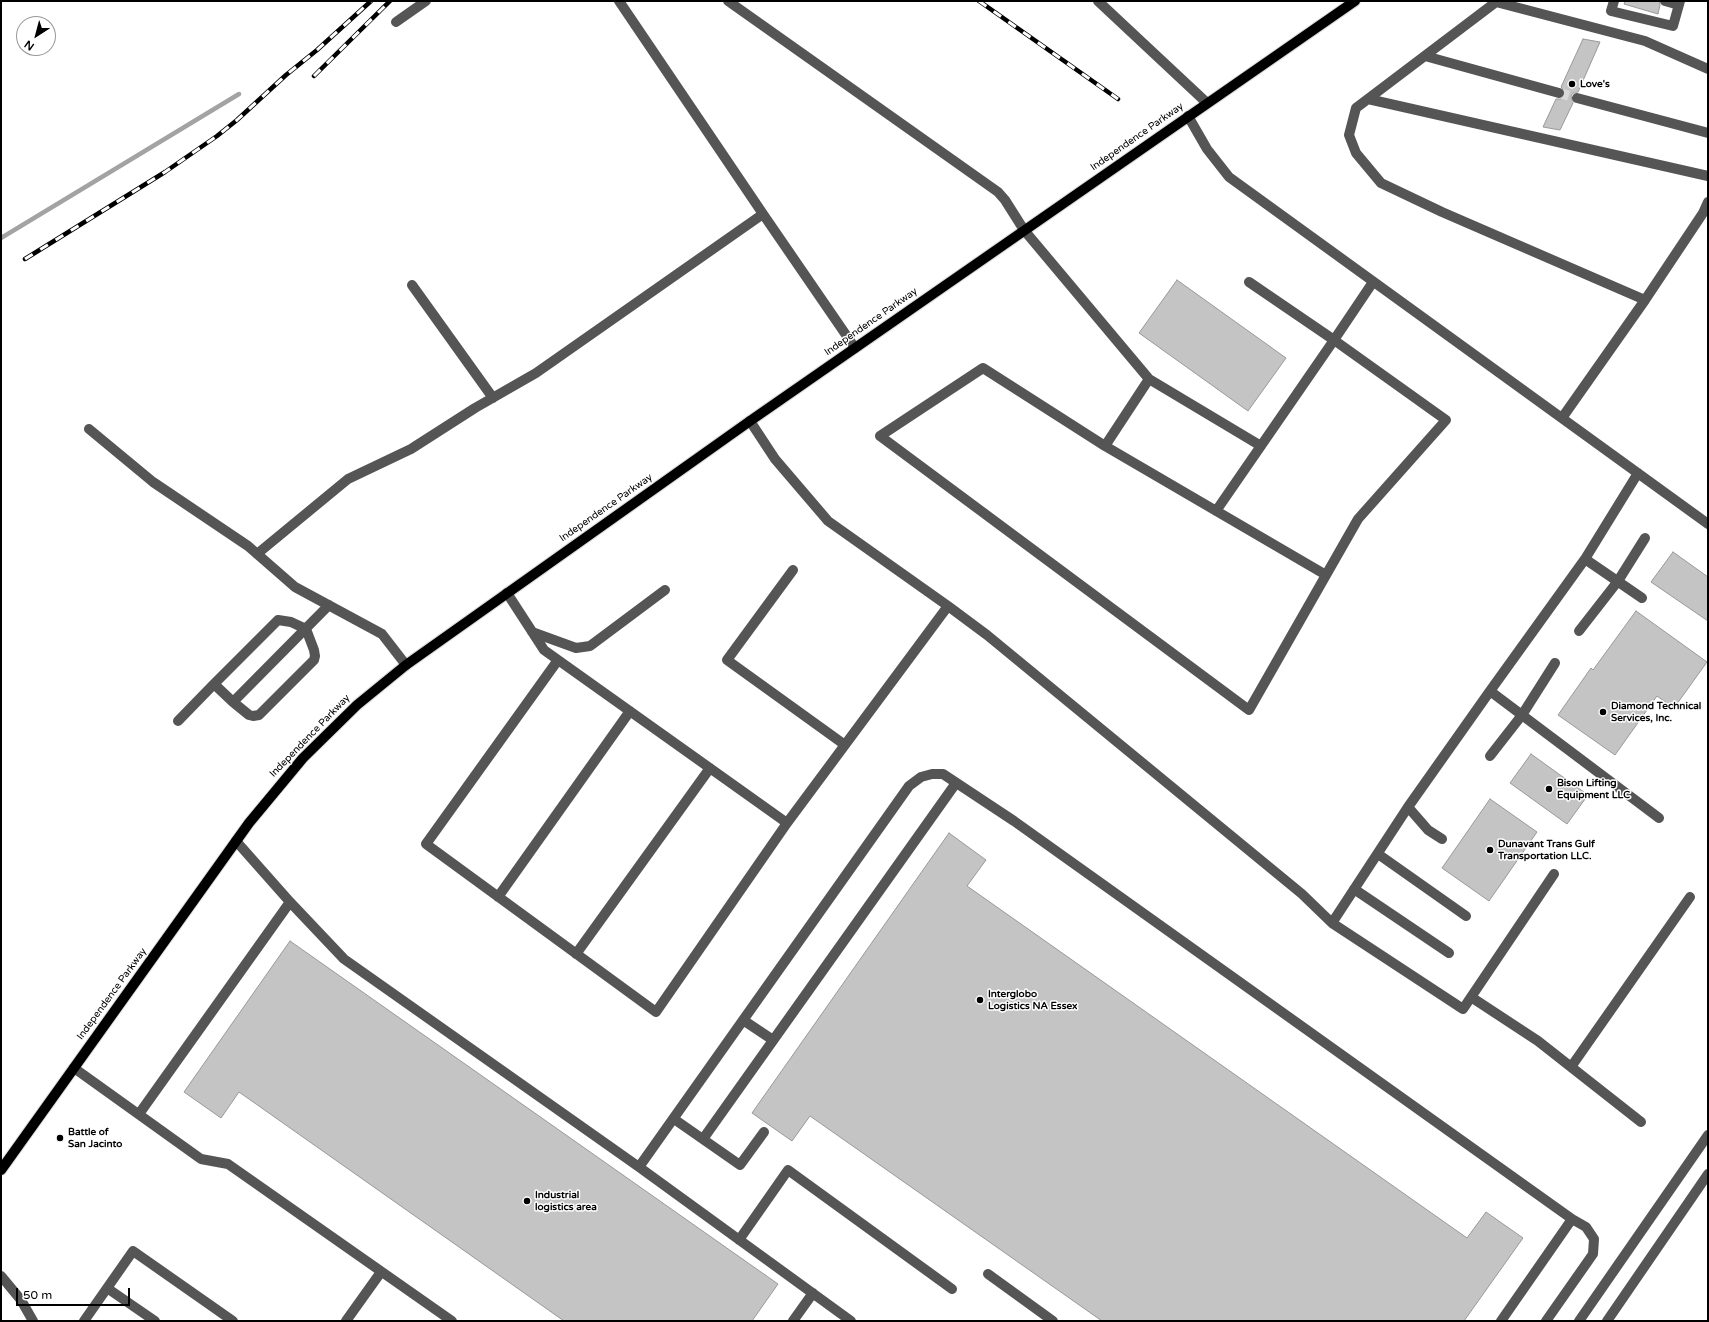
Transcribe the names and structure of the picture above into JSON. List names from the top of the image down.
{
  "streets": {
    "main road": ["Independence Parkway"]
  },
  "places": [
    "Love's",
    "Diamond Technical Services, Inc.",
    "Bison Lifting Equipment LLC",
    "Dunavant Trans Gulf Transportation LLC.",
    "Interglobo Logistics NA Essex",
    "Battle of San Jacinto",
    "Industrial logistics area"
  ],
  "scale_bar": "50 m",
  "north": "bottom left"
}
